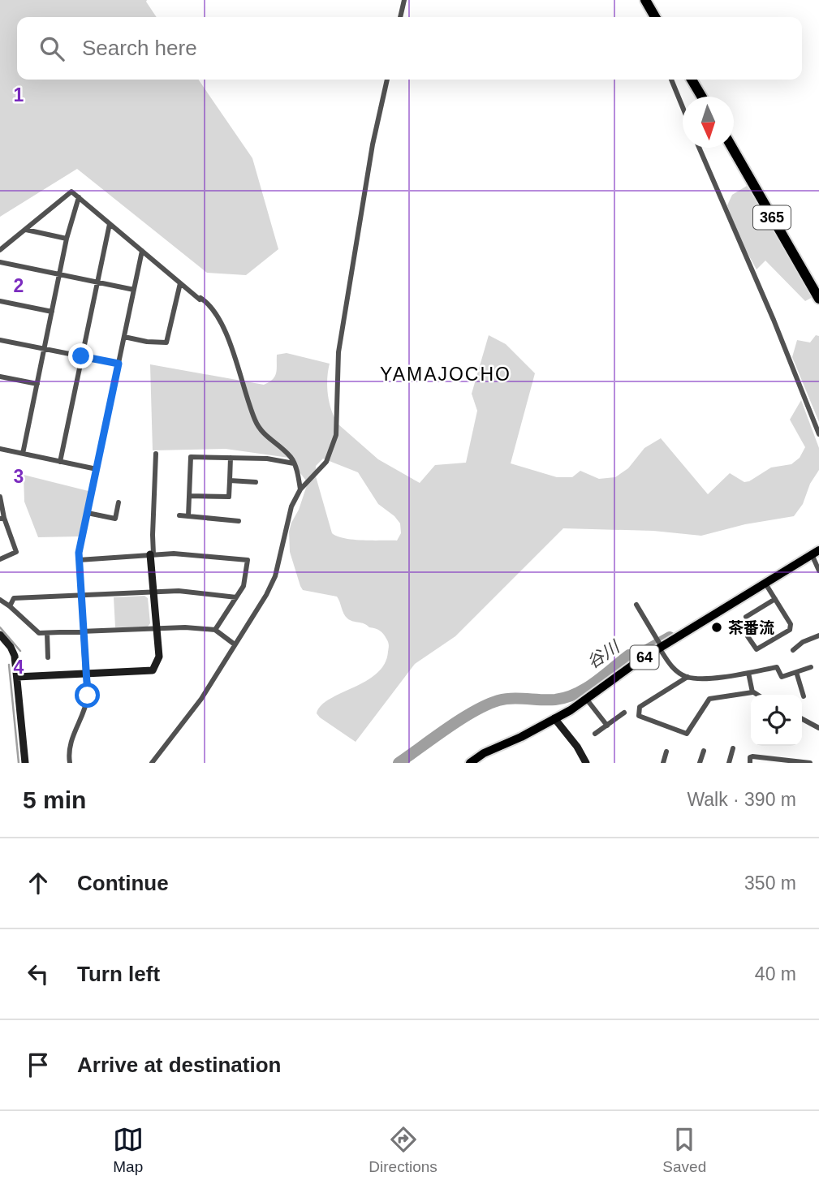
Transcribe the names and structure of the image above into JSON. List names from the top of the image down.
{
  "streets": {
    "highway": ["365"],
    "main road": ["64"]
  },
  "districts": ["YAMAJOCHO"],
  "water": ["谷川"],
  "places": ["茶番流"],
  "north": "bottom",
  "page": {
    "search": "Search here",
    "heading": ["5 min", "Walk · 390 m"],
    "list": [
      ["Continue", "350 m"],
      ["Turn left", "40 m"],
      "Arrive at destination"
    ],
    "nav": ["Map", "Directions", "Saved"]
  },
  "grid": {
    "rows": [
      "1",
      "2",
      "3",
      "4"
    ]
  }
}
